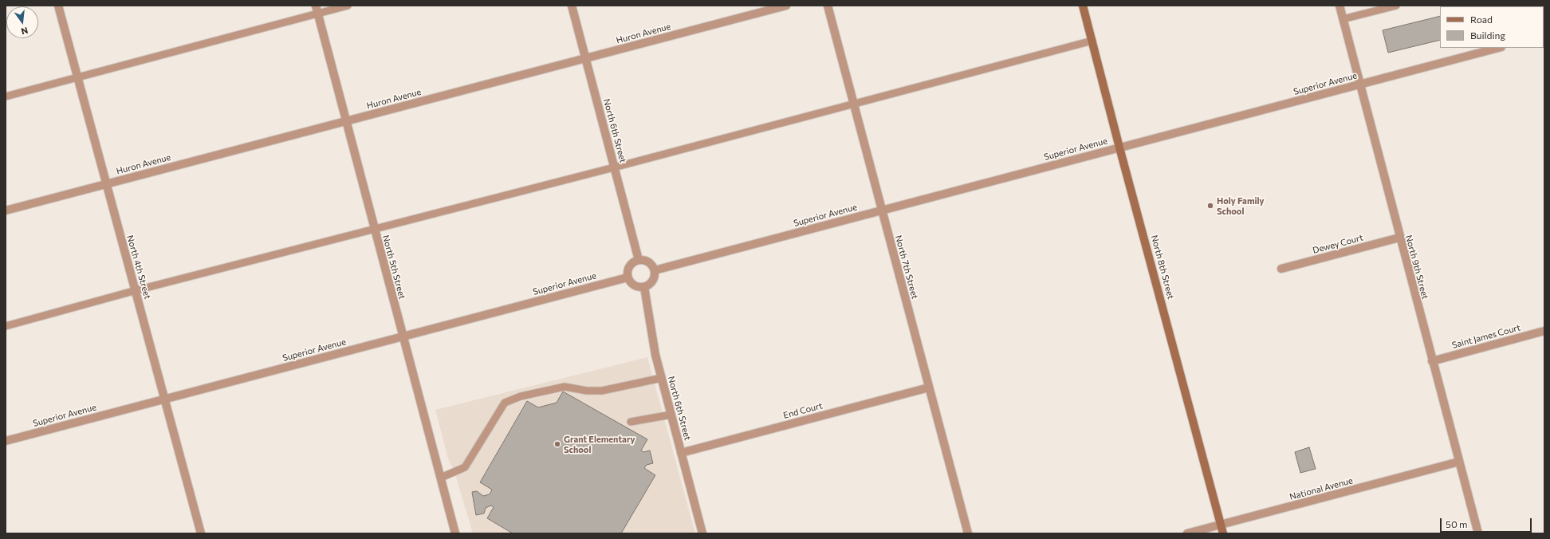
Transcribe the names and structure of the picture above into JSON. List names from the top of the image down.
{
  "streets": {
    "main road": ["North 8th Street"],
    "street": [
      "Huron Avenue",
      "Superior Avenue",
      "North 6th Street",
      "Dewey Court",
      "North 4th Street",
      "North 5th Street",
      "North 7th Street",
      "North 9th Street",
      "Saint James Court",
      "End Court",
      "National Avenue"
    ]
  },
  "crossings": [
    ["Huron Avenue", "North 6th Street"],
    ["Huron Avenue", "North 4th Street"],
    ["Huron Avenue", "North 5th Street"],
    ["Superior Avenue", "North 6th Street"],
    ["Superior Avenue", "North 4th Street"],
    ["Superior Avenue", "North 5th Street"],
    ["Superior Avenue", "North 7th Street"],
    ["Superior Avenue", "North 8th Street"],
    ["Superior Avenue", "North 9th Street"],
    ["North 6th Street", "End Court"],
    ["Dewey Court", "North 9th Street"],
    ["North 7th Street", "End Court"],
    ["North 8th Street", "National Avenue"],
    ["North 9th Street", "Saint James Court"],
    ["North 9th Street", "National Avenue"]
  ],
  "places": ["Holy Family School", "Grant Elementary School"],
  "legend": ["Road", "Building"],
  "scale_bar": "50 m",
  "north": "bottom"
}
